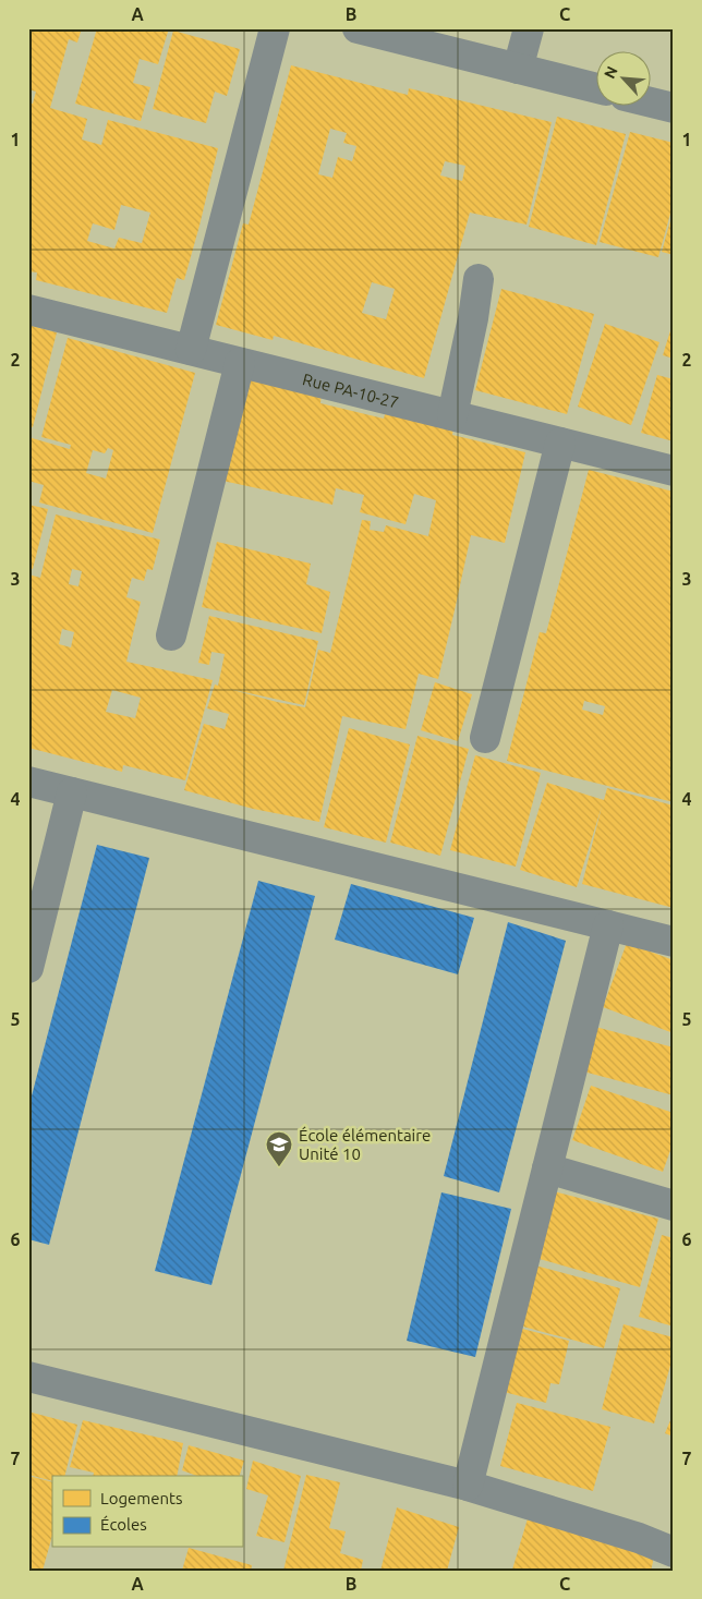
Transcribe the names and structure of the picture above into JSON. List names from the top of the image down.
{
  "streets": {
    "street": ["Rue PA-10-27"]
  },
  "places": {
    "school or university": ["École élémentaire Unité 10"]
  },
  "legend": ["Logements", "Écoles"],
  "north": "top left",
  "grid": {
    "columns": ["A", "B", "C"],
    "rows": [
      "1",
      "2",
      "3",
      "4",
      "5",
      "6",
      "7"
    ]
  }
}
